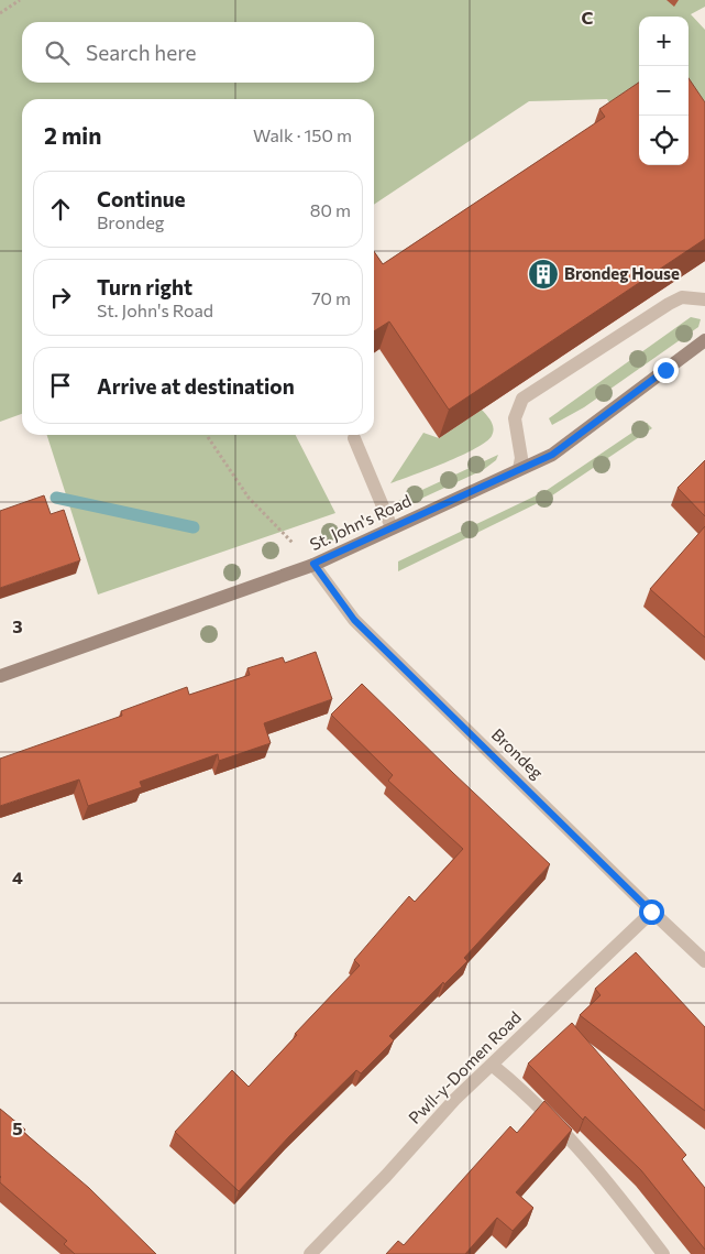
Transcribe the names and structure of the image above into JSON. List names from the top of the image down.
{
  "streets": {
    "street": ["St. John's Road", "Brondeg", "Pwll-y-Domen Road"]
  },
  "crossings": [
    ["St. John's Road", "Brondeg"],
    ["Brondeg", "Pwll-y-Domen Road"]
  ],
  "places": {
    "building": ["Brondeg House"]
  },
  "page": {
    "map_buttons": ["+", "−"],
    "search": "Search here",
    "heading": ["2 min", "Walk · 150 m"],
    "list": [
      ["Continue", "Brondeg", "80 m"],
      ["Turn right", "St. John's Road", "70 m"],
      "Arrive at destination"
    ]
  },
  "grid": {
    "columns": ["C"],
    "rows": ["3", "4", "5"]
  }
}
